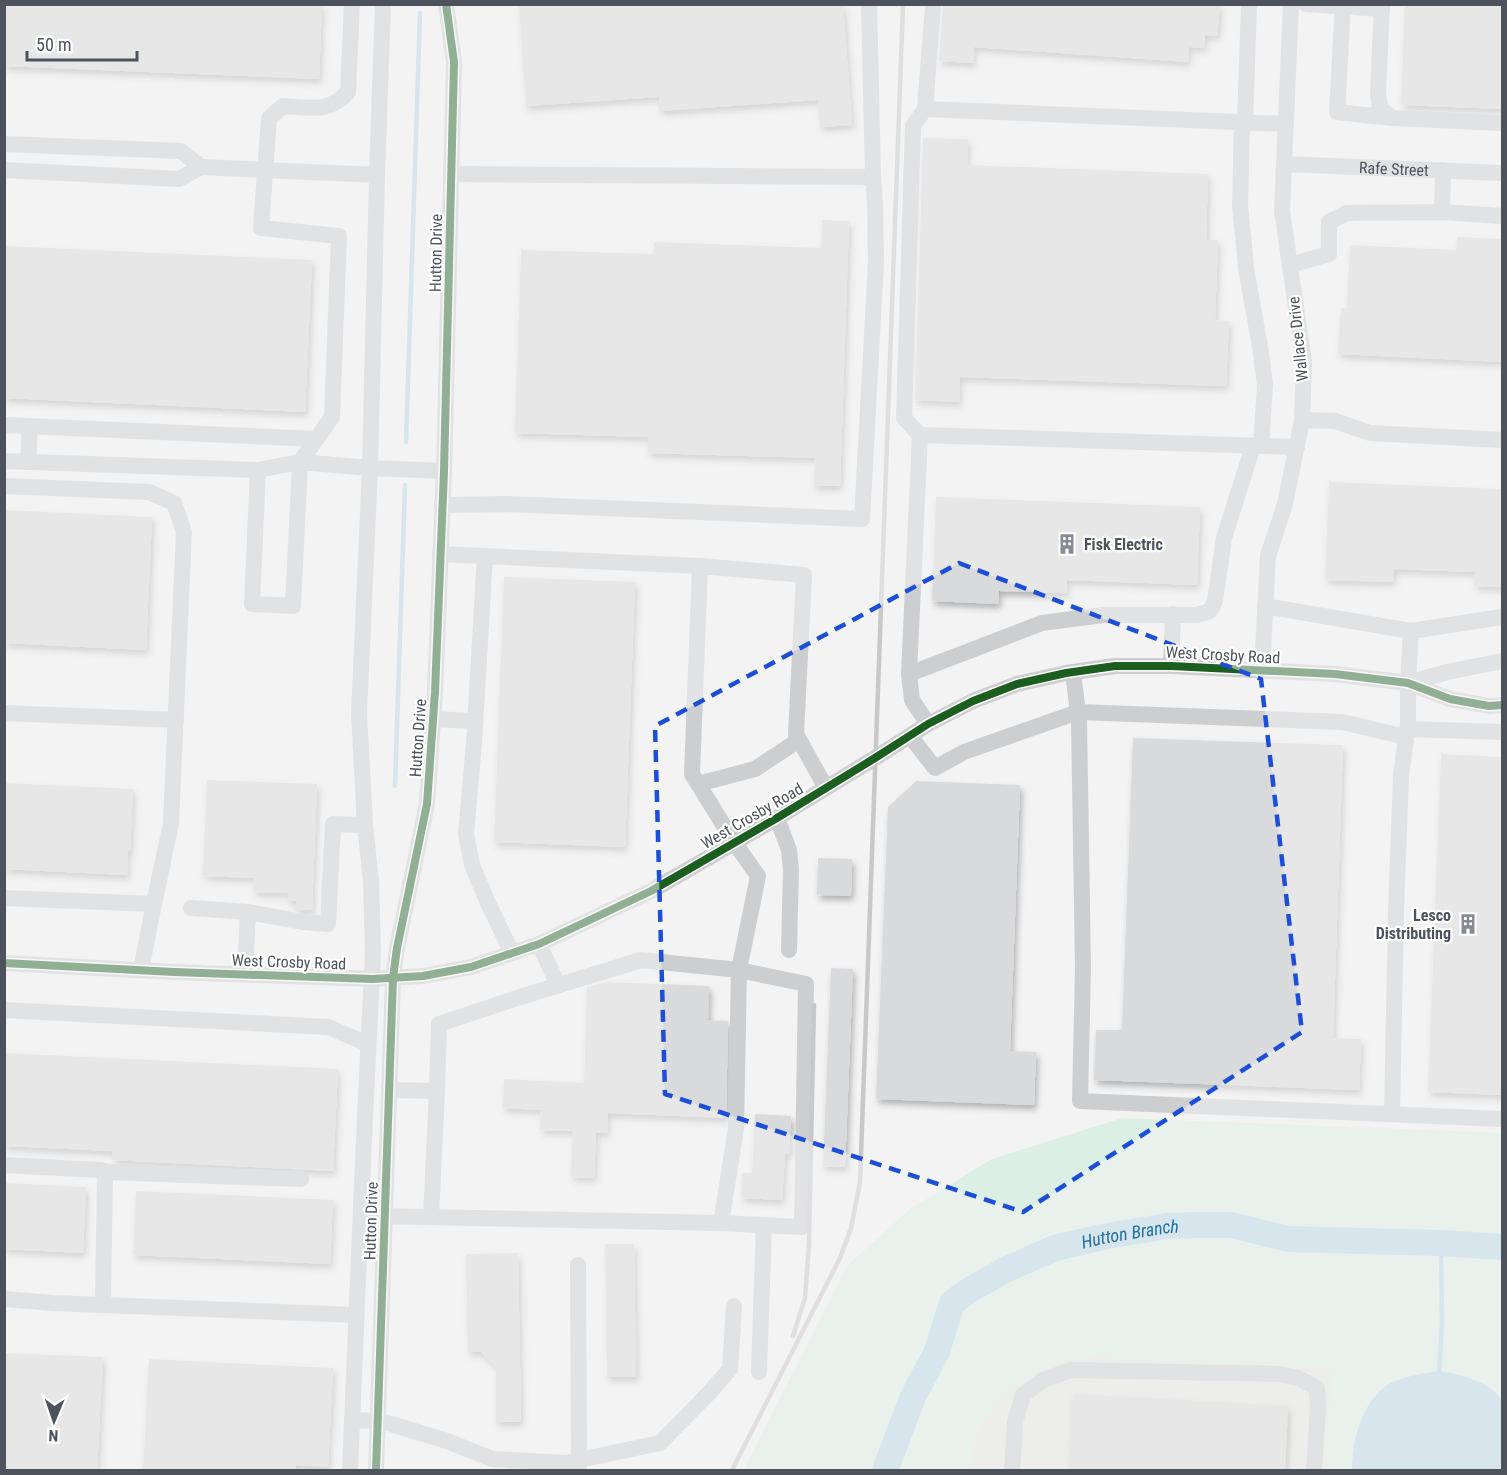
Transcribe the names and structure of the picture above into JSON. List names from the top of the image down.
{
  "streets": {
    "street": [
      "Rafe Street",
      "Hutton Drive",
      "Wallace Drive",
      "West Crosby Road"
    ]
  },
  "crossings": [
    ["Rafe Street", "Wallace Drive"],
    ["Hutton Drive", "West Crosby Road"],
    ["Wallace Drive", "West Crosby Road"]
  ],
  "water": ["Hutton Branch"],
  "places": {
    "building": ["Fisk Electric", "Lesco Distributing"]
  },
  "scale_bar": "50 m",
  "north": "bottom"
}
